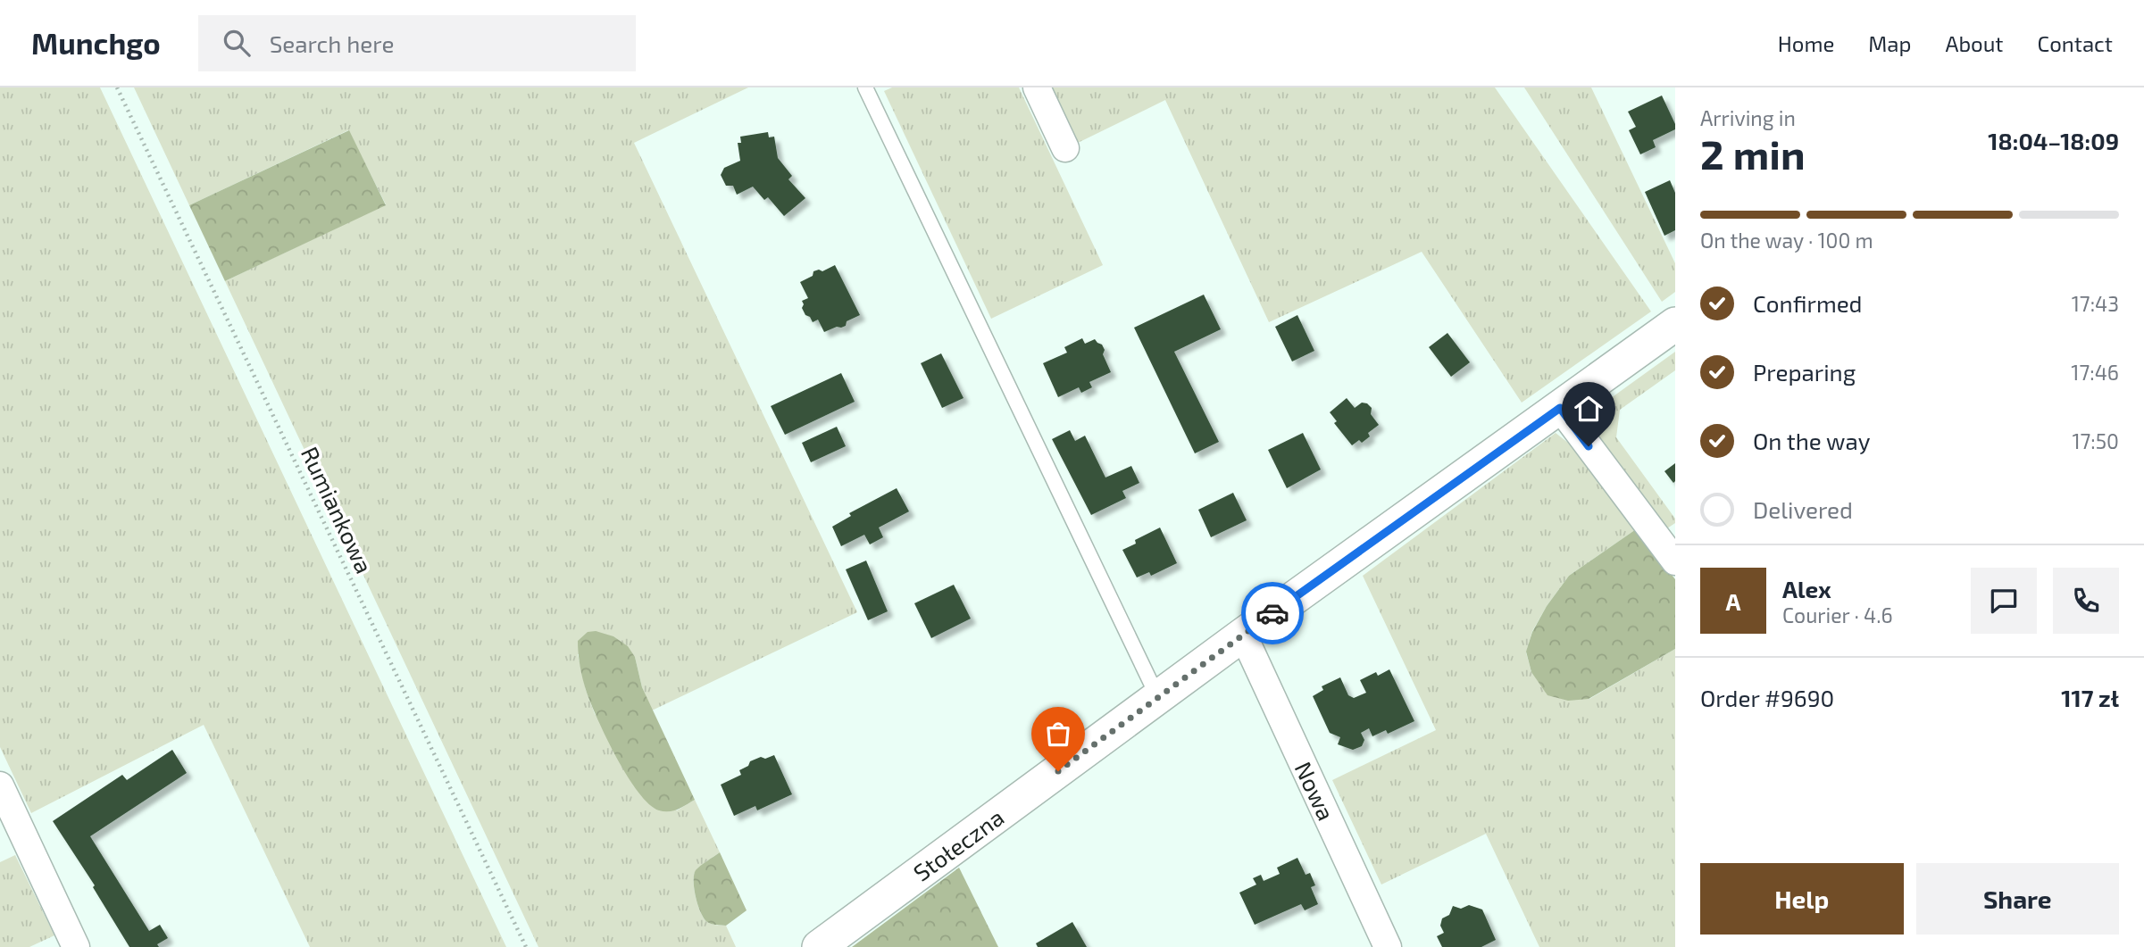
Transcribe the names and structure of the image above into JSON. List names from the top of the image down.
{
  "streets": {
    "street": ["Nowa", "Stołeczna"],
    "path": ["Rumiankowa"]
  },
  "crossings": [
    ["Nowa", "Stołeczna"]
  ],
  "page": {
    "header": "Munchgo",
    "search": "Search here",
    "nav": [
      "Home",
      "Map",
      "About",
      "Contact"
    ],
    "heading": ["2 min", "Arriving in", "18:04–18:09"],
    "panel": [
      "Alex",
      "Courier · 4.6",
      "Order #9690",
      "117 zł"
    ],
    "bar": "On the way · 100 m",
    "list": [
      ["Confirmed", "17:43"],
      ["Preparing", "17:46"],
      ["On the way", "17:50"],
      "Delivered"
    ],
    "round": "A",
    "buttons": ["Help", "Share"]
  }
}
